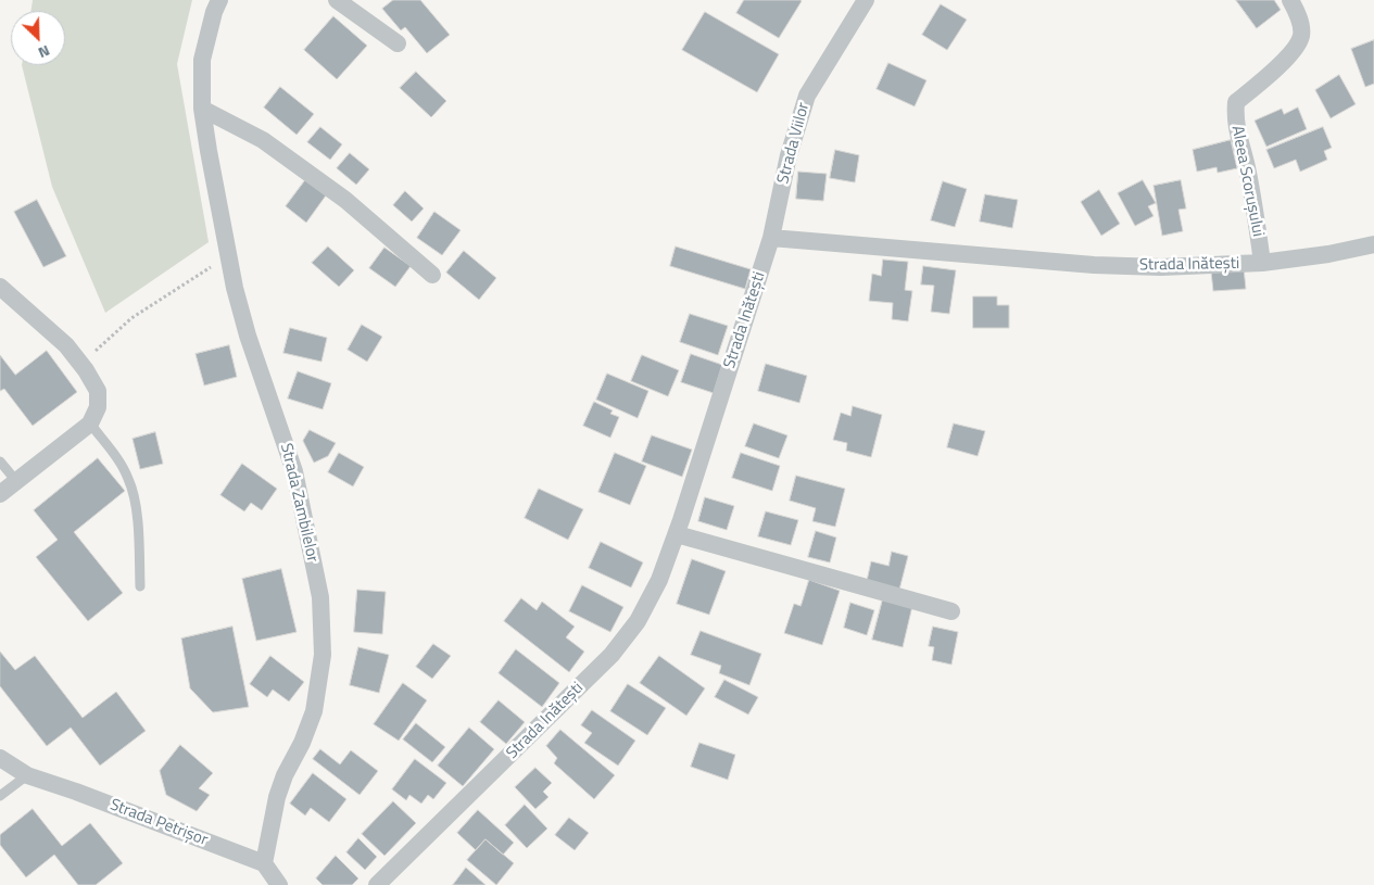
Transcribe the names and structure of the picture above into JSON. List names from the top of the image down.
{
  "streets": {
    "street": [
      "Strada Viilor",
      "Aleea Scorușului",
      "Strada Inătești",
      "Strada Zambilelor",
      "Strada Petrișor"
    ]
  },
  "crossings": [
    ["Strada Viilor", "Strada Inătești"],
    ["Aleea Scorușului", "Strada Inătești"],
    ["Strada Zambilelor", "Strada Petrișor"]
  ],
  "north": "bottom right"
}
